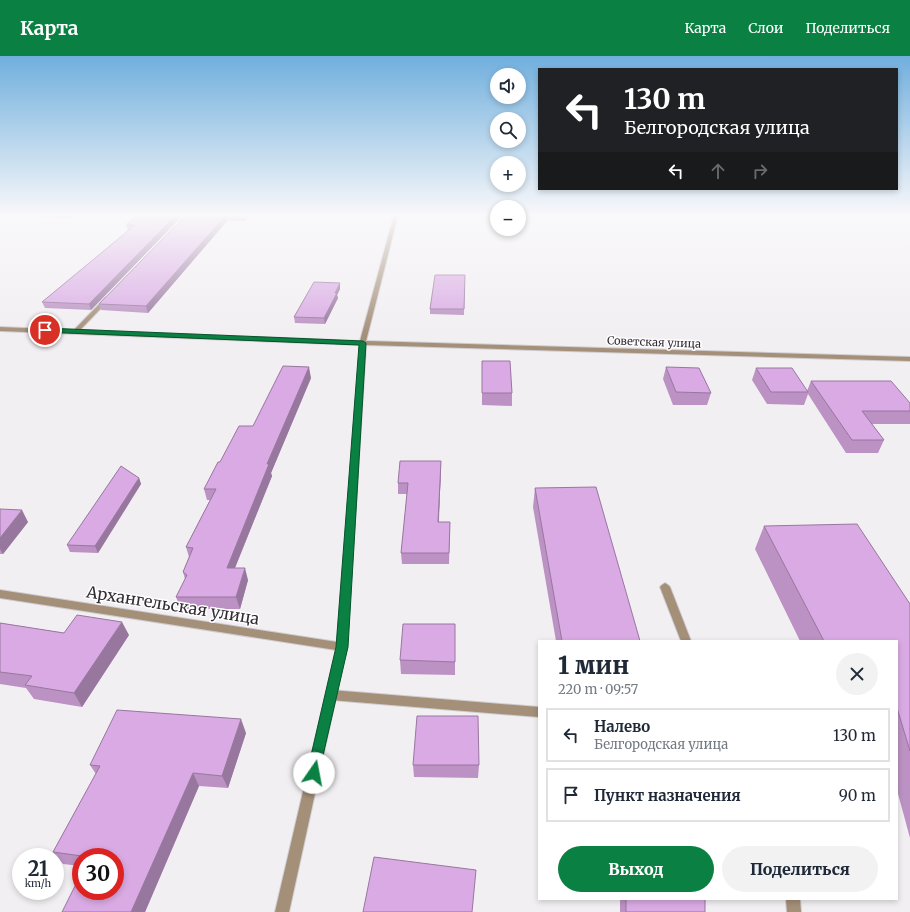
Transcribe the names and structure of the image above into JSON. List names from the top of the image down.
{
  "streets": {
    "street": ["Советская улица", "Архангельская улица"]
  },
  "page": {
    "header": "Карта",
    "nav": ["Карта", "Слои", "Поделиться"],
    "map_buttons": ["+", "−"],
    "turn": ["130 m", "Белгородская улица"],
    "heading": ["1 мин", "220 m · 09:57"],
    "list": [
      {
        "name": "Налево",
        "note": "Белгородская улица",
        "value": "130 m"
      },
      {
        "name": "Пункт назначения",
        "value": "90 m"
      }
    ],
    "buttons": ["Выход", "Поделиться"],
    "speed": "21 km/h",
    "limit": "30"
  }
}
